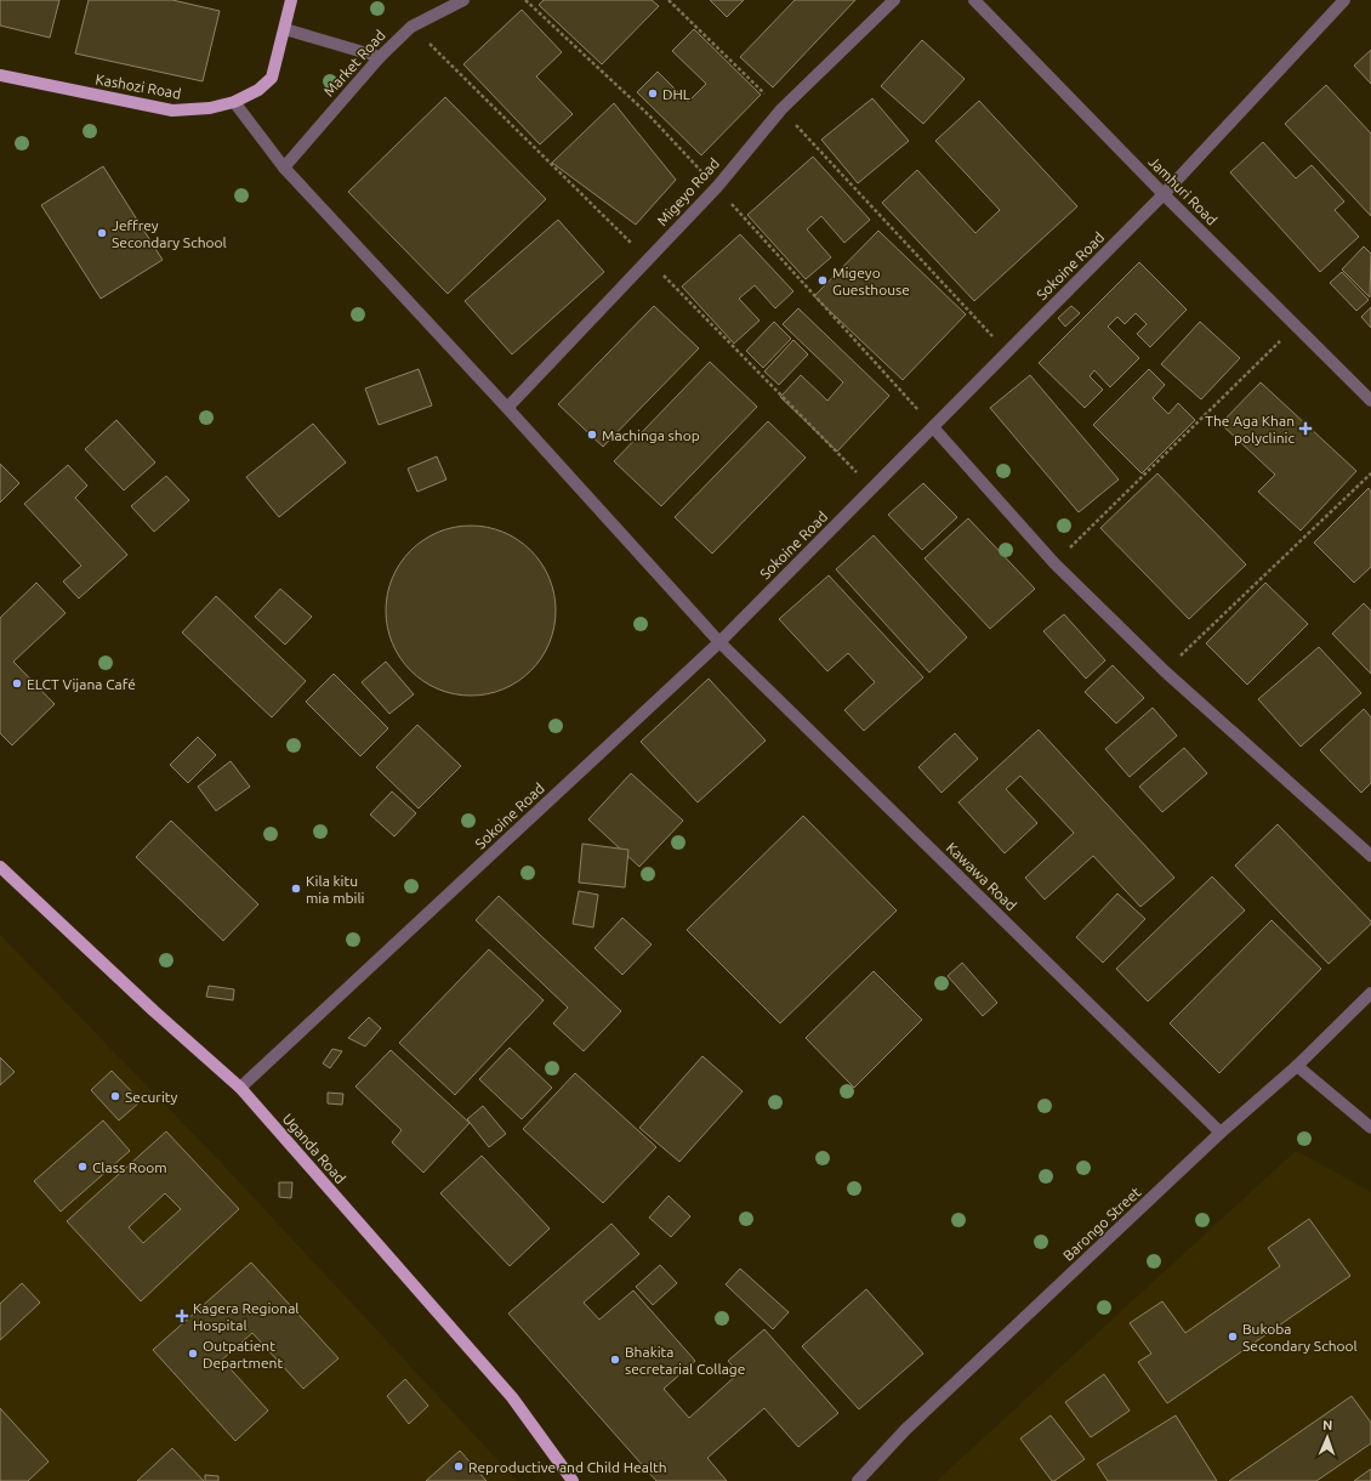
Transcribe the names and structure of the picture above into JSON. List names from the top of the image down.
{
  "streets": {
    "main road": ["Kashozi Road", "Uganda Road"],
    "street": [
      "Market Road",
      "Jamhuri Road",
      "Migeyo Road",
      "Sokoine Road",
      "Kawawa Road",
      "Barongo Street"
    ]
  },
  "crossings": [
    ["Market Road", "Kawawa Road"],
    ["Kashozi Road", "Kawawa Road"],
    ["Jamhuri Road", "Sokoine Road"],
    ["Migeyo Road", "Kawawa Road"],
    ["Sokoine Road", "Kawawa Road"],
    ["Sokoine Road", "Uganda Road"],
    ["Kawawa Road", "Barongo Street"]
  ],
  "places": {
    "other": [
      "DHL",
      "Jeffrey Secondary School",
      "Migeyo Guesthouse",
      "Machinga shop",
      "ELCT Vijana Café",
      "Kila kitu mia mbili",
      "Security",
      "Class Room",
      "Bukoba Secondary School",
      "Outpatient Department",
      "Bhakita secretarial Collage",
      "Reproductive and Child Health"
    ],
    "health": ["The Aga Khan polyclinic", "Kagera Regional Hospital"]
  },
  "north": "top"
}
